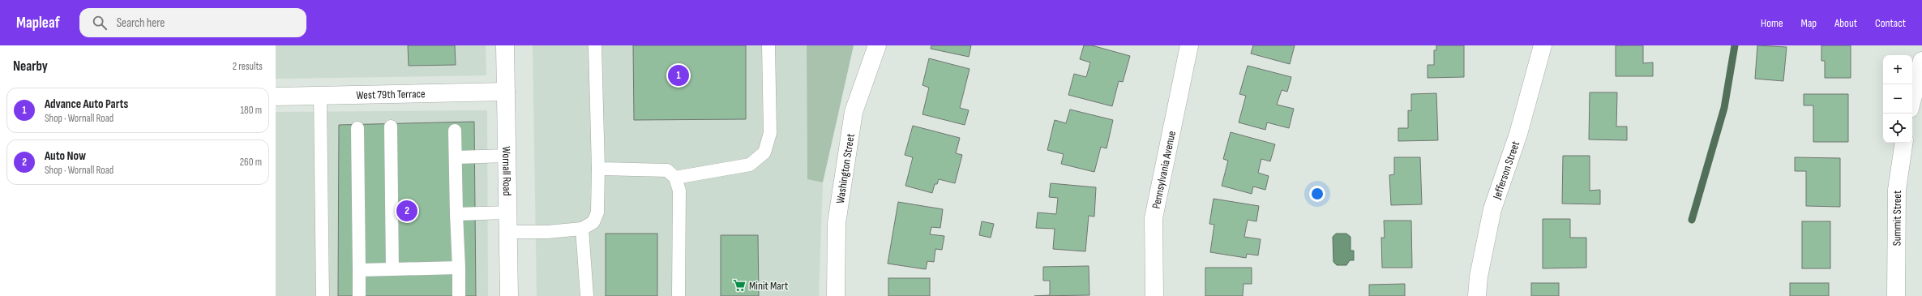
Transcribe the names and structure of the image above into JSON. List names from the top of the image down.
{
  "streets": {
    "street": [
      "West 79th Terrace",
      "Washington Street",
      "Pennsylvania Avenue",
      "Wornall Road",
      "Jefferson Street",
      "Summit Street"
    ]
  },
  "crossings": [
    ["West 79th Terrace", "Wornall Road"]
  ],
  "places": {
    "supermarket": ["Minit Mart"]
  },
  "page": {
    "header": "Mapleaf",
    "search": "Search here",
    "nav": [
      "Home",
      "Map",
      "About",
      "Contact"
    ],
    "heading": ["Nearby", "2 results"],
    "map_buttons": ["+", "−"],
    "pins": ["1", "2"],
    "list": [
      {
        "mark": "1",
        "name": "Advance Auto Parts",
        "note": "Shop · Wornall Road",
        "value": "180 m"
      },
      {
        "mark": "2",
        "name": "Auto Now",
        "note": "Shop · Wornall Road",
        "value": "260 m"
      }
    ]
  }
}
